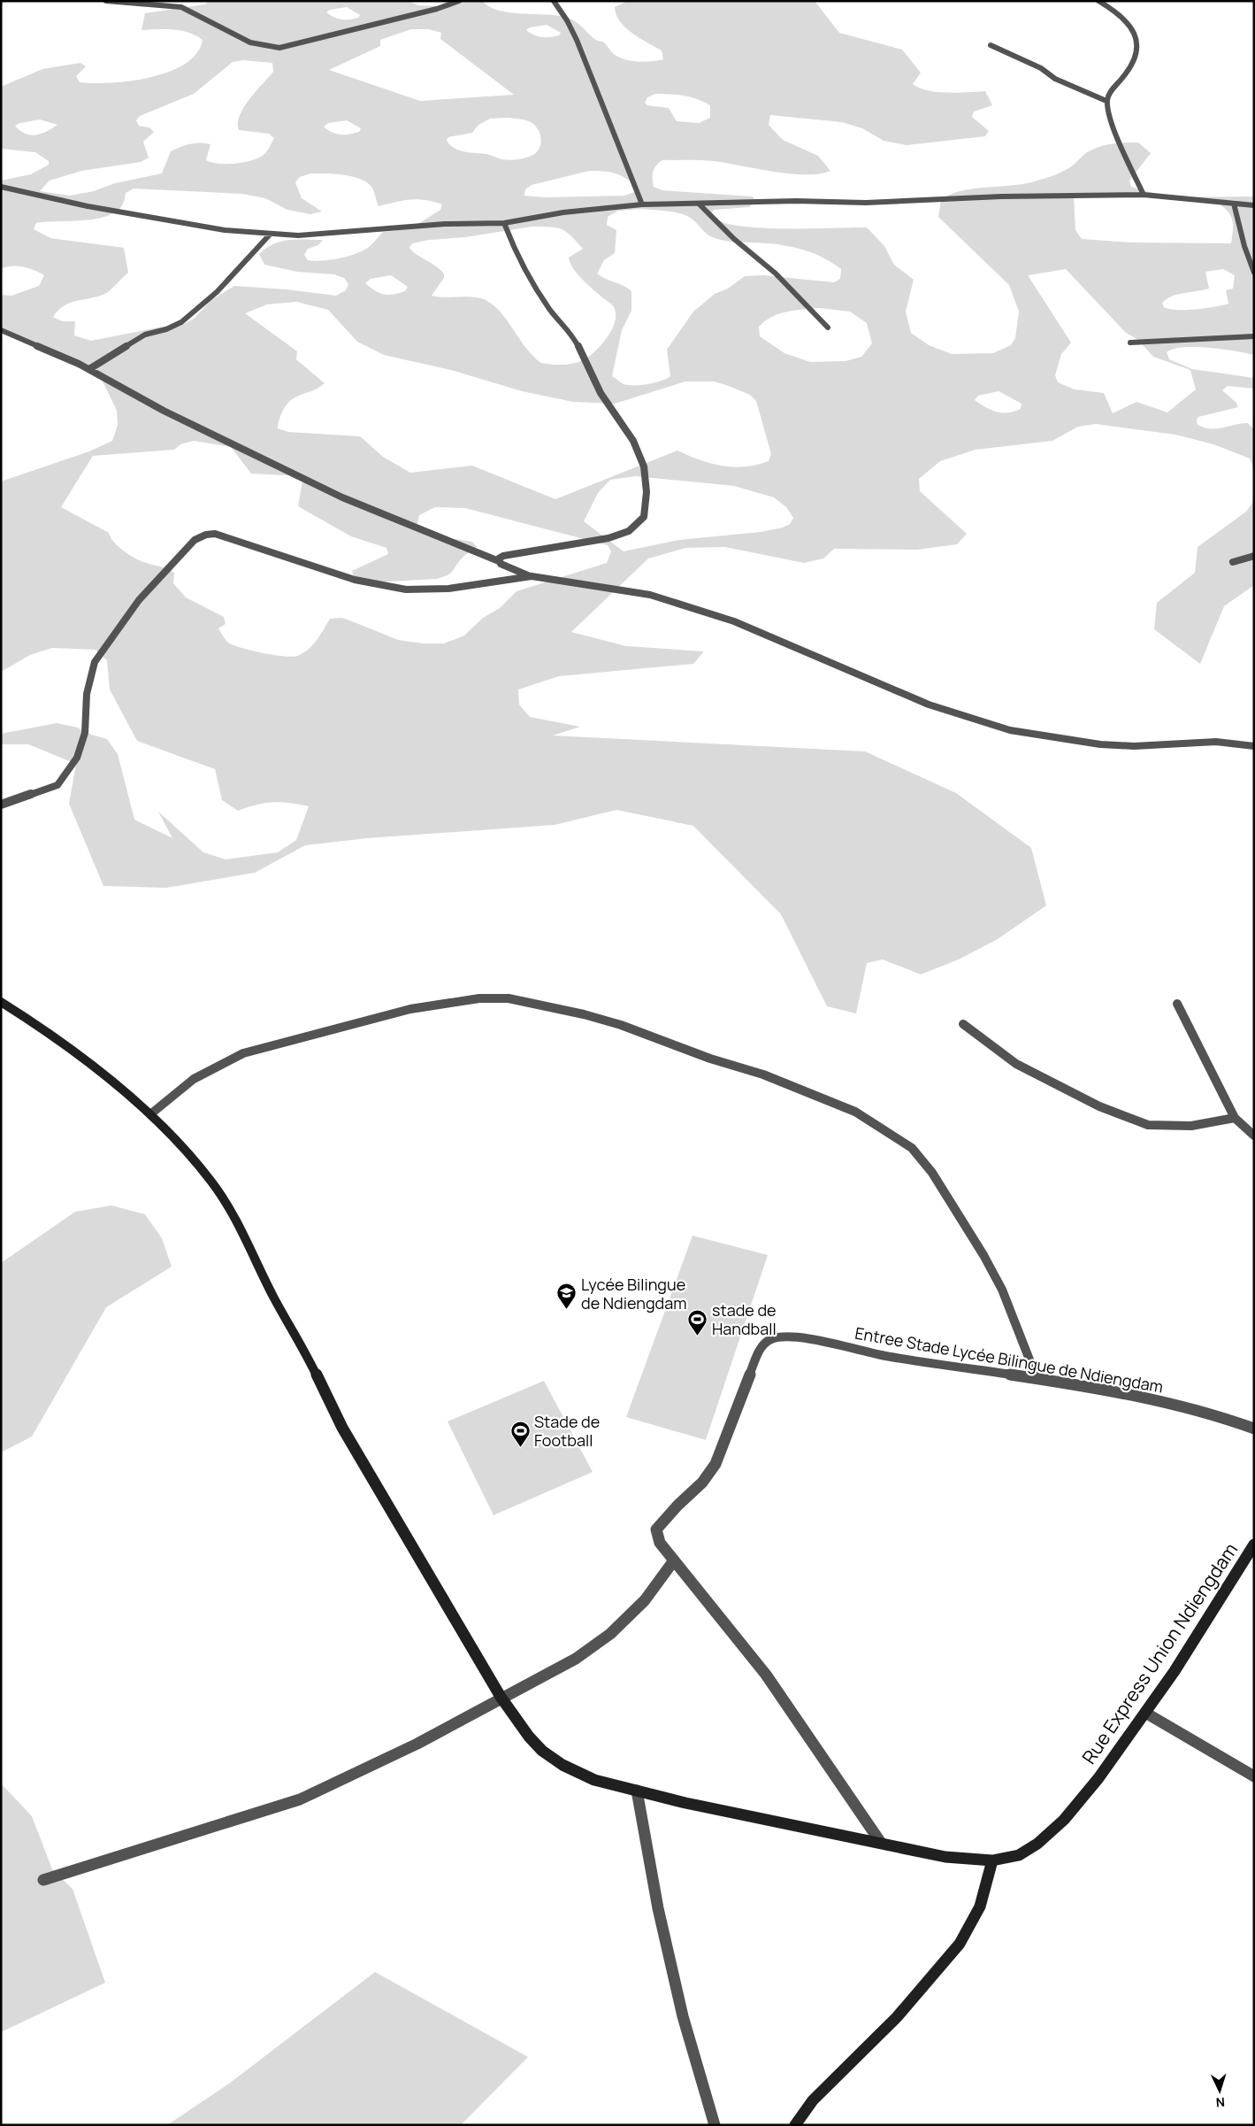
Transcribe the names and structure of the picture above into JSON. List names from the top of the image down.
{
  "streets": {
    "street": ["Entree Stade Lycée Bilingue de Ndiengdam", "Rue Express Union Ndiengdam"]
  },
  "places": {
    "school or university": ["Lycée Bilingue de Ndiengdam"],
    "sports": ["stade de Handball", "Stade de Football"]
  },
  "north": "bottom"
}
